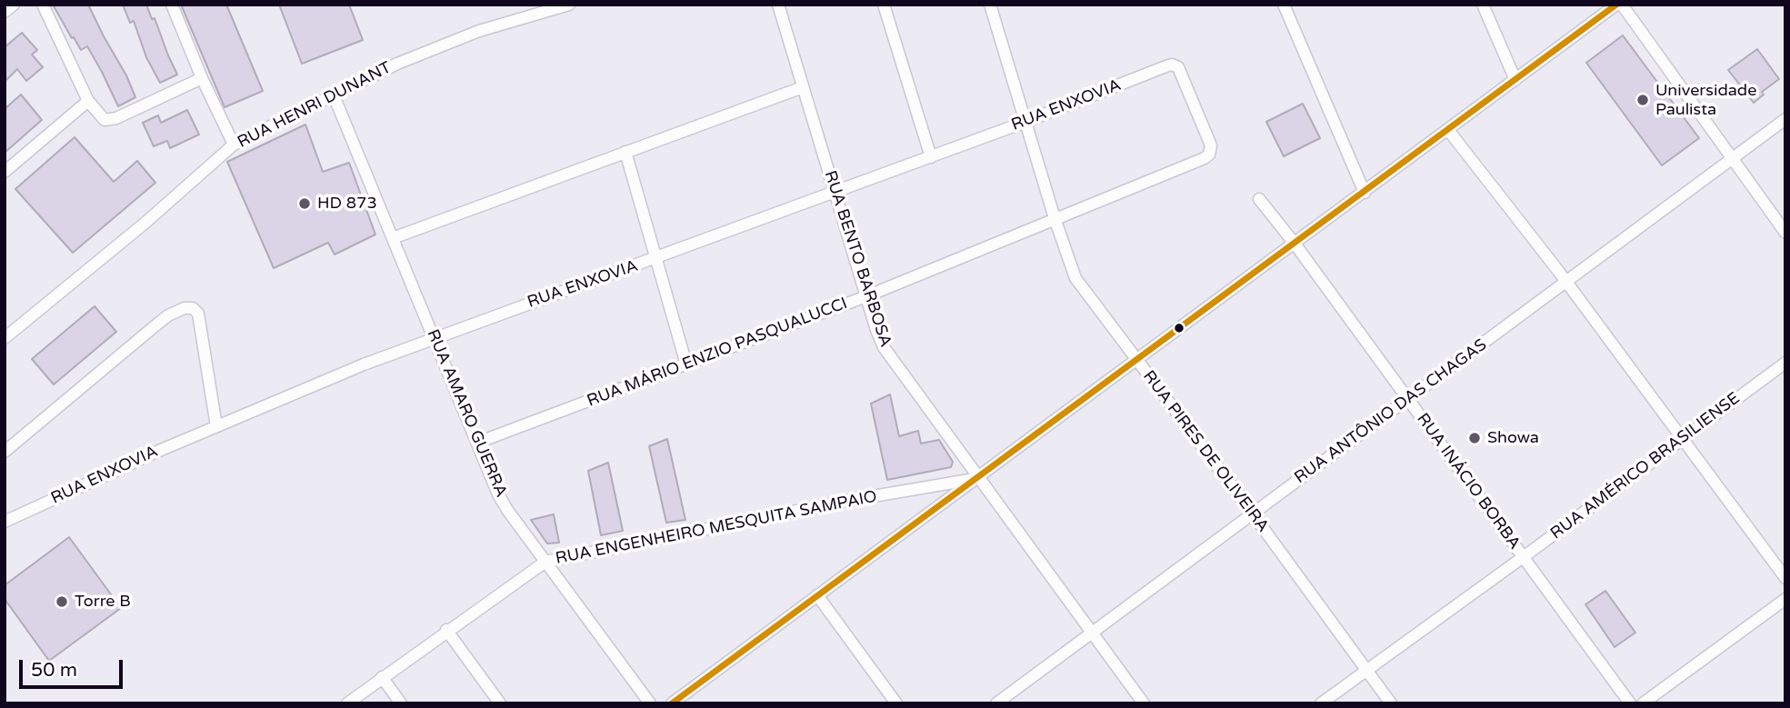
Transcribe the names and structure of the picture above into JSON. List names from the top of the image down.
{
  "streets": {
    "street": [
      "RUA HENRI DUNANT",
      "RUA ENXOVIA",
      "RUA BENTO BARBOSA",
      "RUA MÁRIO ENZIO PASQUALUCCI",
      "RUA ANTÔNIO DAS CHAGAS",
      "RUA AMARO GUERRA",
      "RUA PIRES DE OLIVEIRA",
      "RUA AMÉRICO BRASILIENSE",
      "RUA INÁCIO BORBA",
      "RUA ENGENHEIRO MESQUITA SAMPAIO"
    ]
  },
  "crossings": [
    ["RUA HENRI DUNANT", "RUA AMARO GUERRA"],
    ["RUA ENXOVIA", "RUA BENTO BARBOSA"],
    ["RUA ENXOVIA", "RUA MÁRIO ENZIO PASQUALUCCI"],
    ["RUA ENXOVIA", "RUA AMARO GUERRA"],
    ["RUA ENXOVIA", "RUA PIRES DE OLIVEIRA"],
    ["RUA BENTO BARBOSA", "RUA MÁRIO ENZIO PASQUALUCCI"],
    ["RUA BENTO BARBOSA", "RUA ANTÔNIO DAS CHAGAS"],
    ["RUA BENTO BARBOSA", "RUA ENGENHEIRO MESQUITA SAMPAIO"],
    ["RUA MÁRIO ENZIO PASQUALUCCI", "RUA AMARO GUERRA"],
    ["RUA MÁRIO ENZIO PASQUALUCCI", "RUA PIRES DE OLIVEIRA"],
    ["RUA ANTÔNIO DAS CHAGAS", "RUA PIRES DE OLIVEIRA"],
    ["RUA ANTÔNIO DAS CHAGAS", "RUA INÁCIO BORBA"],
    ["RUA AMARO GUERRA", "RUA ENGENHEIRO MESQUITA SAMPAIO"],
    ["RUA PIRES DE OLIVEIRA", "RUA AMÉRICO BRASILIENSE"],
    ["RUA AMÉRICO BRASILIENSE", "RUA INÁCIO BORBA"]
  ],
  "places": [
    "Universidade Paulista",
    "HD 873",
    "Showa",
    "Torre B"
  ],
  "scale_bar": "50 m"
}
